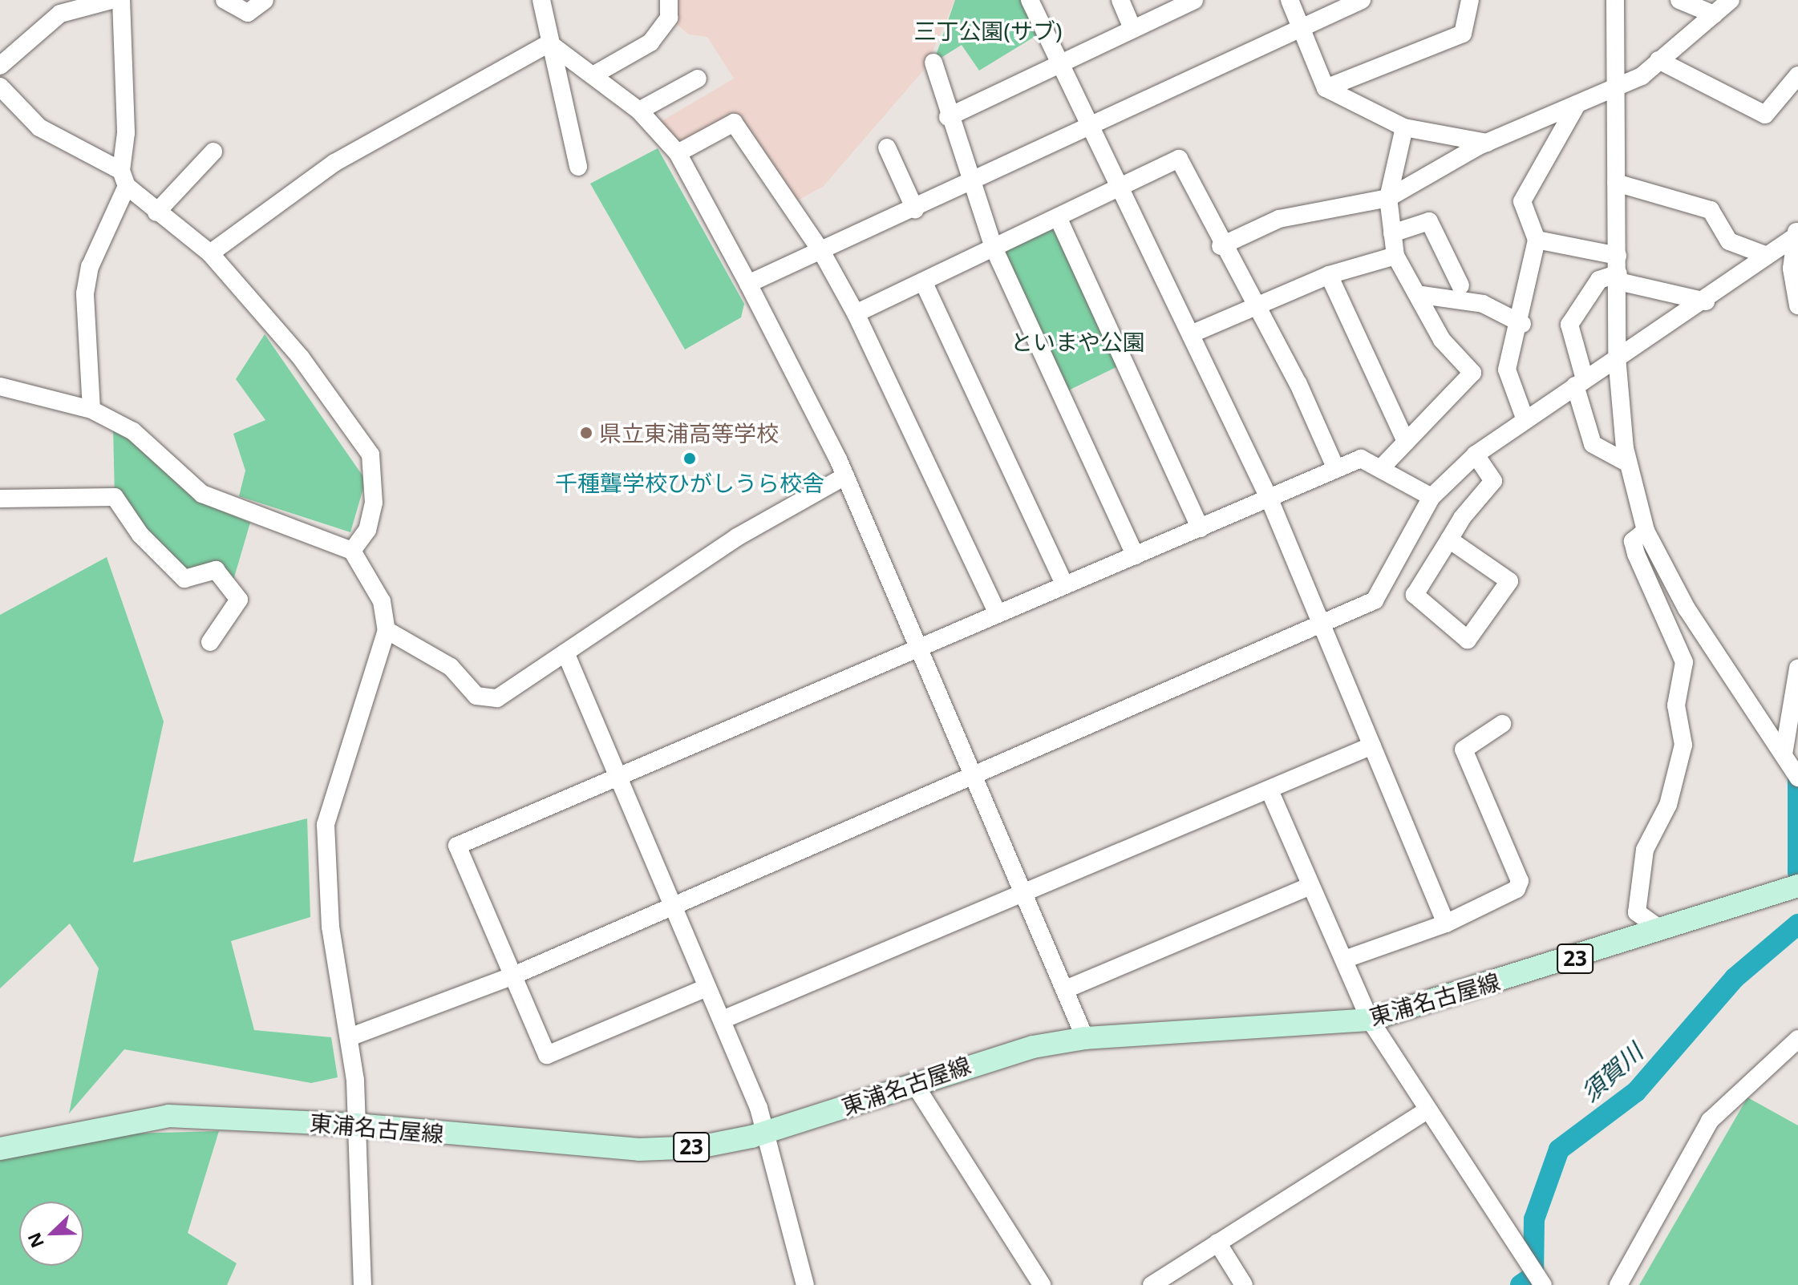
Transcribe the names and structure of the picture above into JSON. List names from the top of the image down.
{
  "streets": {
    "main road": ["23", "東浦名古屋線"]
  },
  "water": ["須賀川"],
  "parks": ["三丁公園(サブ)", "といまや公園"],
  "places": ["県立東浦高等学校", "千種聾学校ひがしうら校舎"],
  "north": "bottom left"
}
